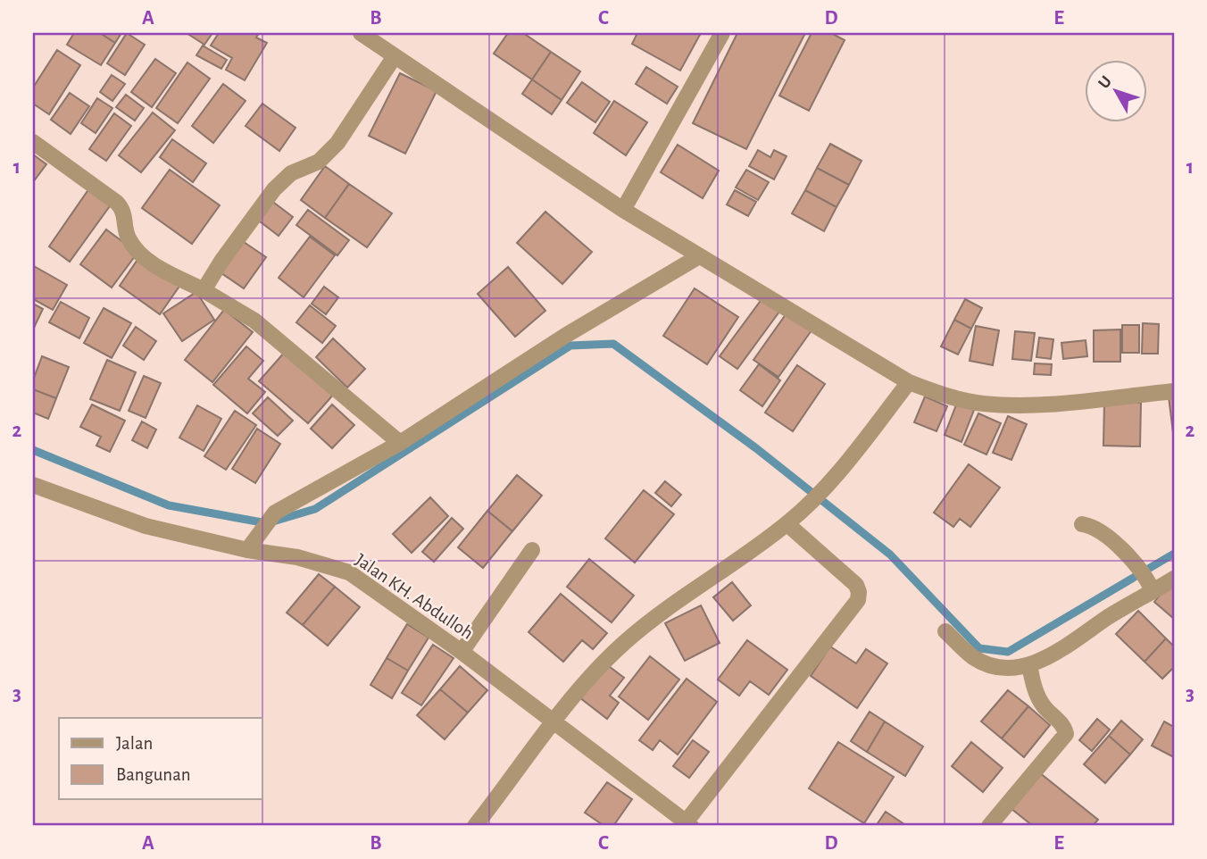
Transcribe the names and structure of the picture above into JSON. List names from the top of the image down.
{
  "streets": {
    "street": ["Jalan KH. Abdulloh"]
  },
  "legend": ["Jalan", "Bangunan"],
  "north": "top left",
  "grid": {
    "columns": [
      "A",
      "B",
      "C",
      "D",
      "E"
    ],
    "rows": ["1", "2", "3"]
  }
}
